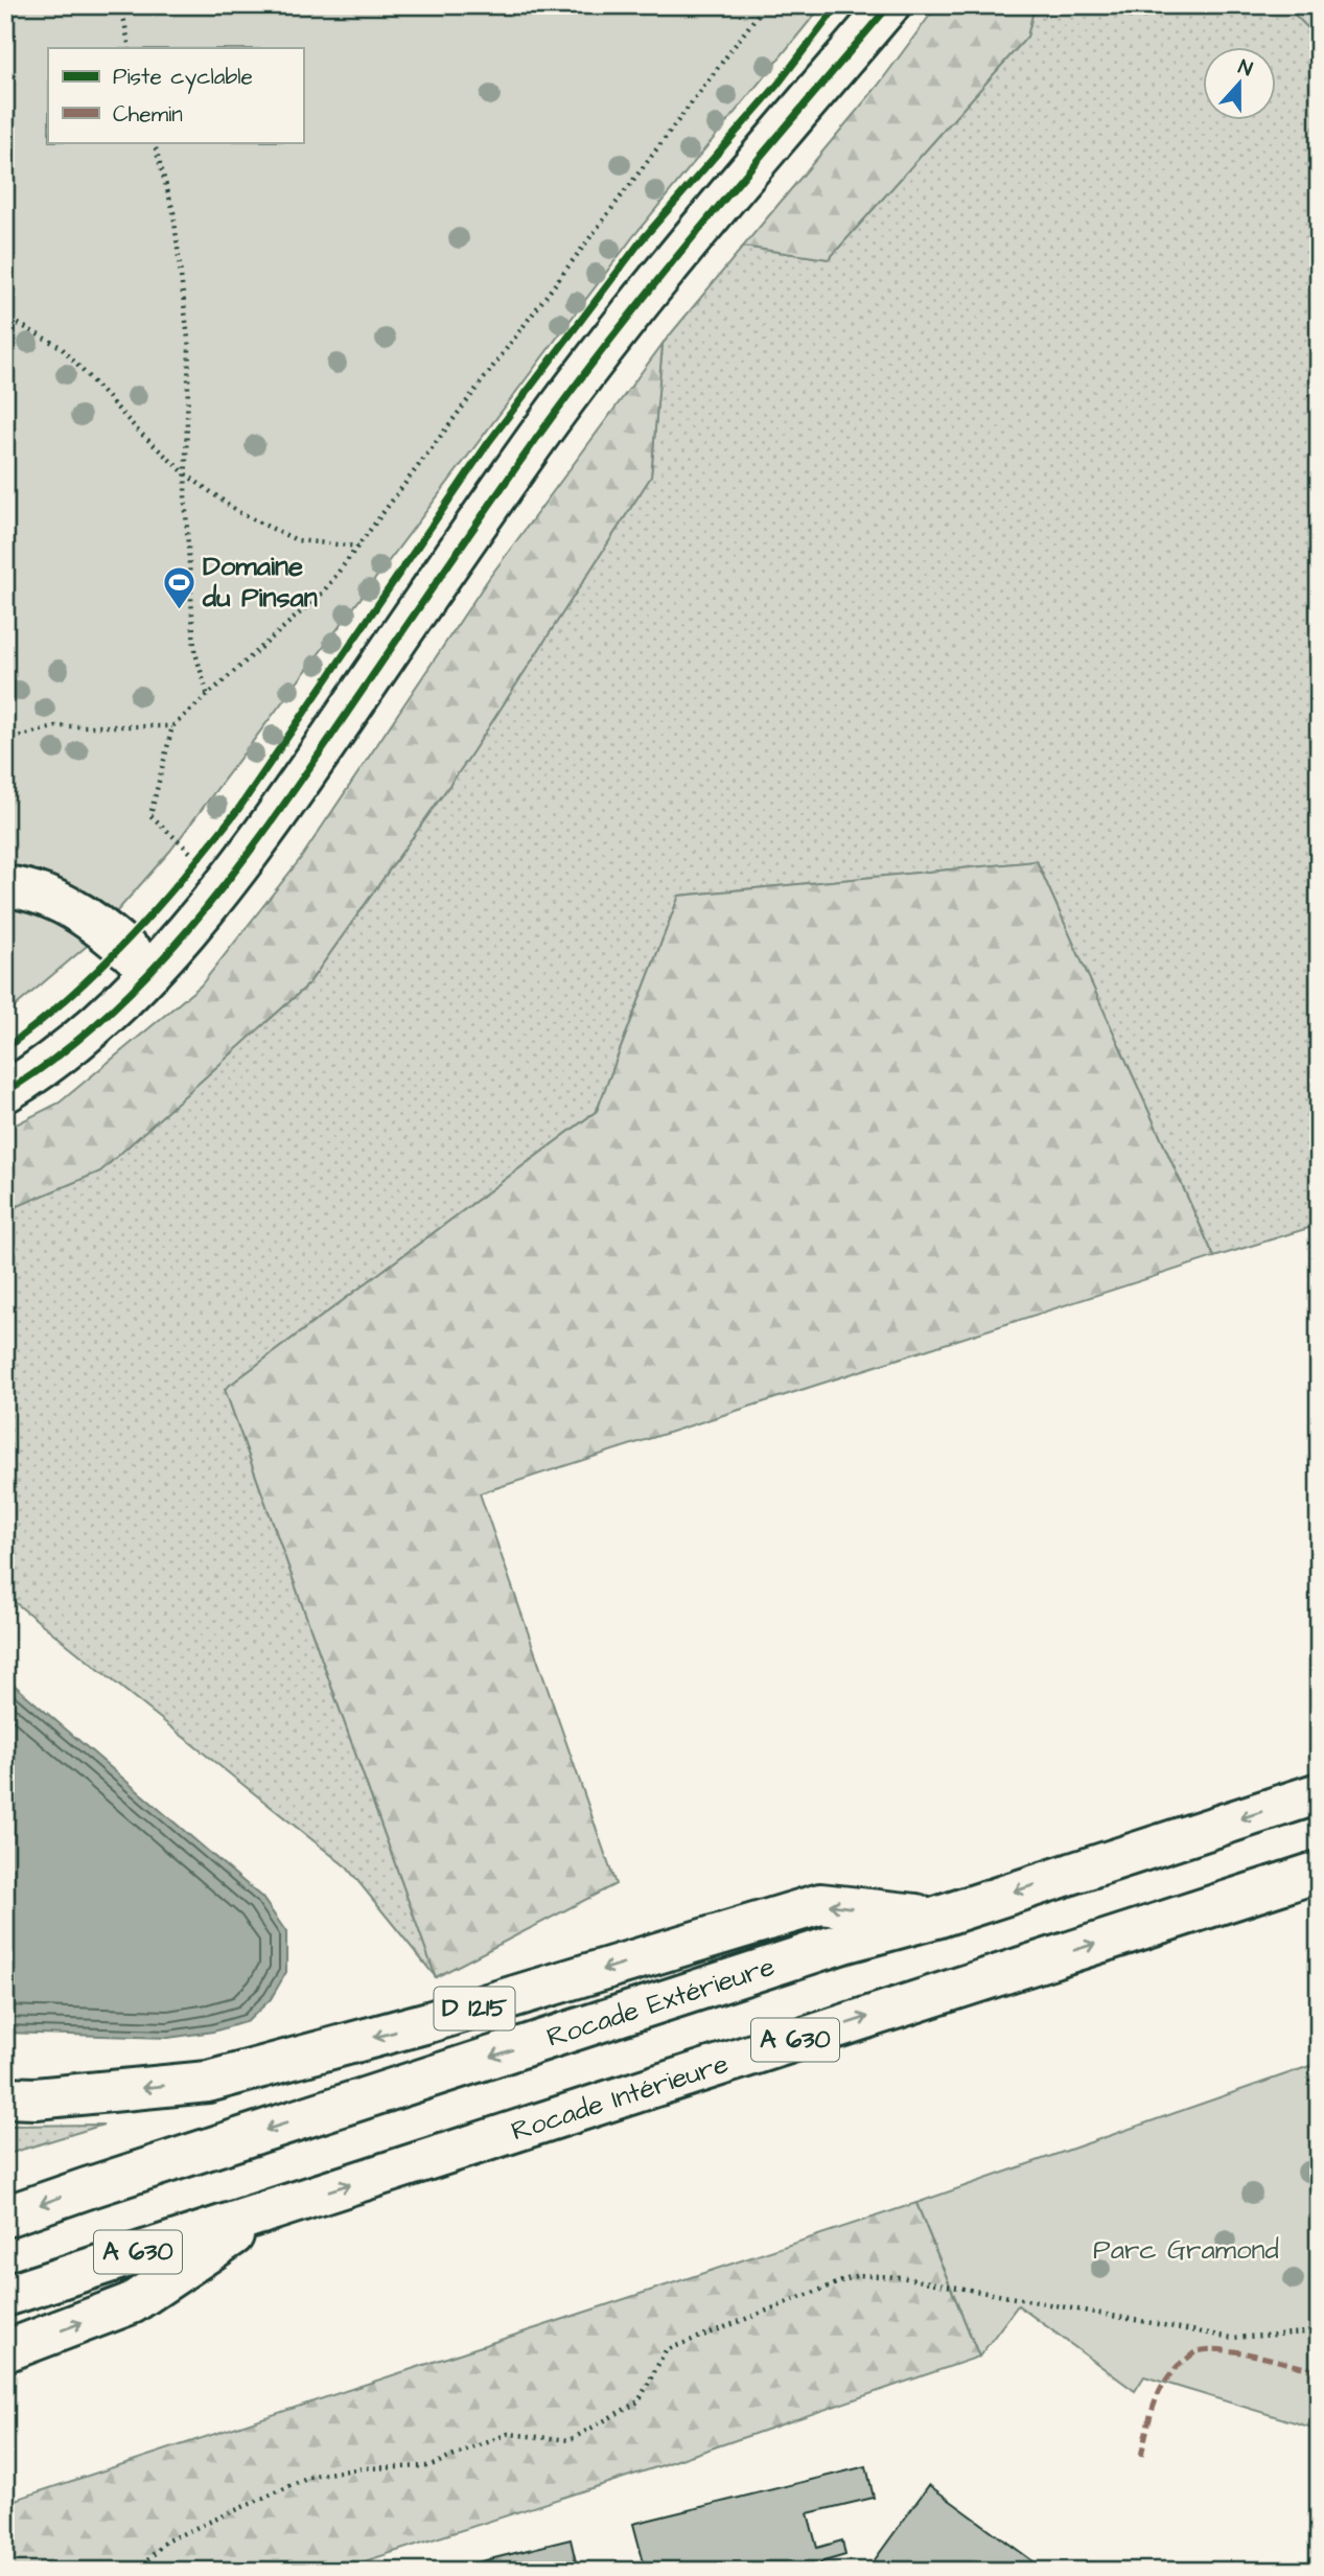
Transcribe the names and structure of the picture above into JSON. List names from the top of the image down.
{
  "streets": {
    "main road": [
      "Rocade Extérieure",
      "D 1215",
      "A 630",
      "Rocade Intérieure"
    ]
  },
  "crossings": [
    ["Rocade Extérieure", "D 1215"]
  ],
  "parks": ["Parc Gramond"],
  "places": {
    "sports": ["Domaine du Pinsan"]
  },
  "legend": ["Piste cyclable", "Chemin"],
  "north": "top"
}
